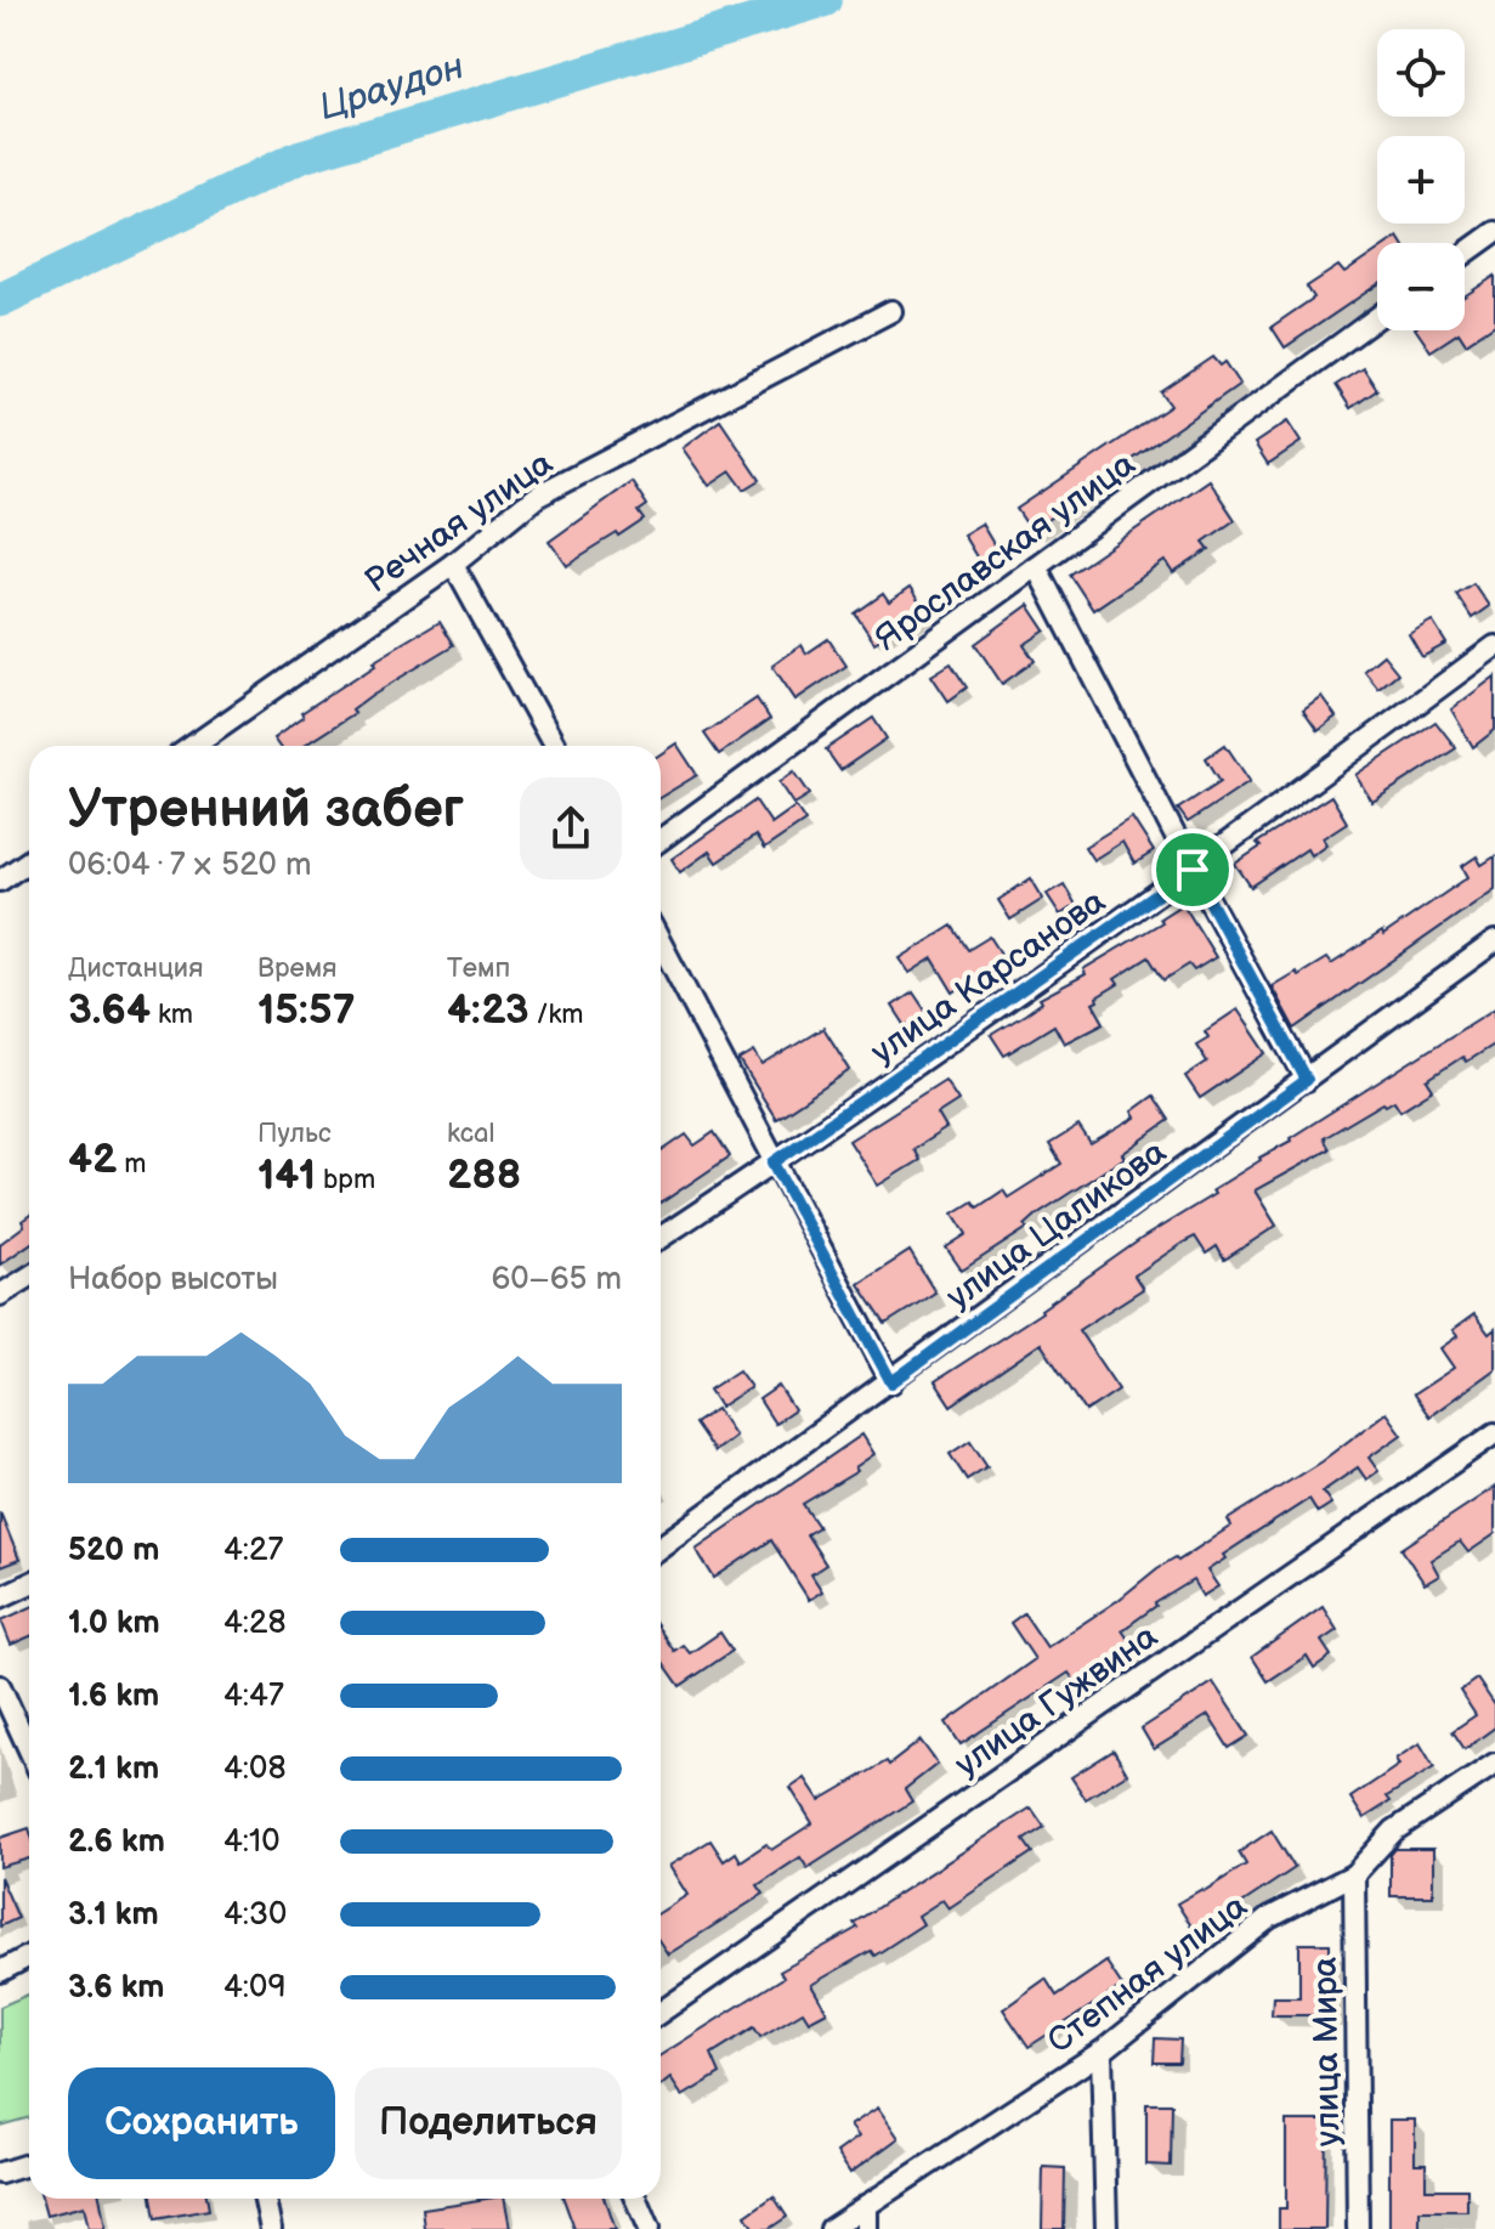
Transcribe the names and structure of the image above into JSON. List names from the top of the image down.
{
  "streets": {
    "street": [
      "Речная улица",
      "Ярославская улица",
      "улица Карсанова",
      "улица Цаликова",
      "улица Гужвина",
      "Степная улица",
      "улица Мира"
    ]
  },
  "crossings": [
    ["Степная улица", "улица Мира"]
  ],
  "water": ["Цраудон"],
  "page": {
    "map_buttons": ["+", "−"],
    "heading": ["Утренний забег", "06:04 · 7 × 520 m"],
    "stats": [
      ["Дистанция", "3.64 km"],
      ["Время", "15:57"],
      ["Темп", "4:23 /km"],
      ["42 m"],
      ["Пульс", "141 bpm"],
      ["kcal", "288"]
    ],
    "chart": ["Набор высоты", "60–65 m"],
    "list": [
      {
        "name": "520 m",
        "note": "4:27"
      },
      {
        "name": "1.0 km",
        "note": "4:28"
      },
      {
        "name": "1.6 km",
        "note": "4:47"
      },
      {
        "name": "2.1 km",
        "note": "4:08"
      },
      {
        "name": "2.6 km",
        "note": "4:10"
      },
      {
        "name": "3.1 km",
        "note": "4:30"
      },
      {
        "name": "3.6 km",
        "note": "4:09"
      }
    ],
    "buttons": ["Сохранить", "Поделиться"]
  }
}
